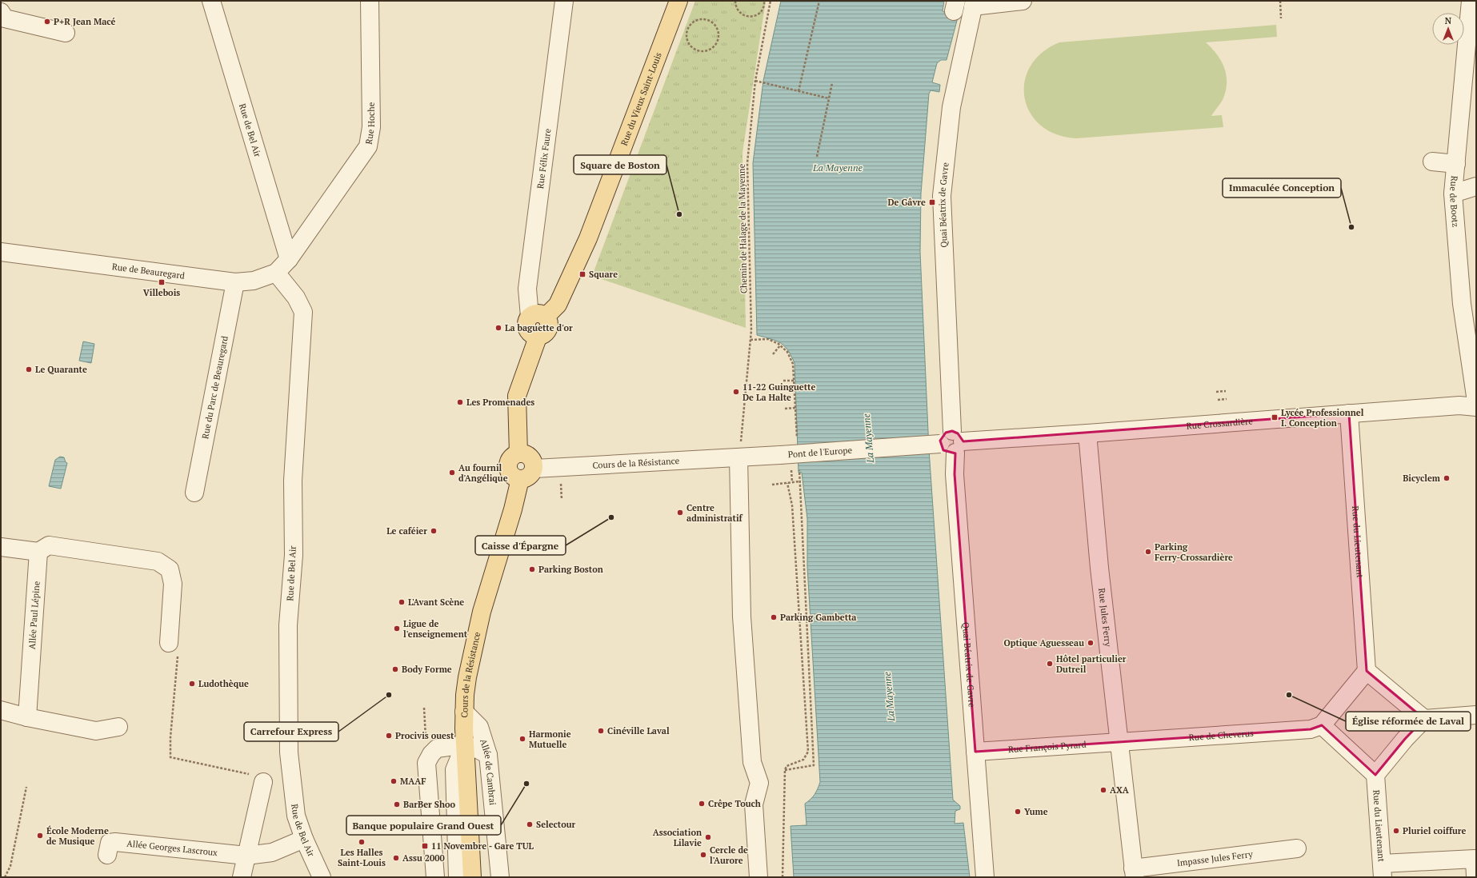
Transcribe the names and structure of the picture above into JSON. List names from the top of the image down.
{
  "streets": {
    "main road": ["Rue du Vieux Saint-Louis", "Cours de la Résistance"],
    "street": [
      "Rue Hoche",
      "Rue de Bel Air",
      "Rue Félix Faure",
      "Rue de Bootz",
      "Quai Béatrix de Gavre",
      "Rue de Beauregard",
      "Rue du Parc de Beauregard",
      "Rue Crossardière",
      "Pont de l'Europe",
      "Rue du Lieutenant",
      "Allée Paul Lépine",
      "Rue Jules Ferry",
      "Rue de Cheverus",
      "Rue François Pyrard",
      "Allée de Cambrai",
      "Allée Georges Lascroux",
      "Impasse Jules Ferry"
    ],
    "path": ["Chemin de Halage de la Mayenne"]
  },
  "crossings": [
    ["Rue du Vieux Saint-Louis", "Rue Félix Faure"],
    ["Rue Hoche", "Rue de Bel Air"],
    ["Rue Hoche", "Rue de Beauregard"],
    ["Rue de Bel Air", "Rue de Beauregard"],
    ["Rue de Bel Air", "Allée Georges Lascroux"],
    ["Quai Béatrix de Gavre", "Rue Crossardière"],
    ["Quai Béatrix de Gavre", "Pont de l'Europe"],
    ["Quai Béatrix de Gavre", "Rue François Pyrard"],
    ["Chemin de Halage de la Mayenne", "Pont de l'Europe"],
    ["Chemin de Halage de la Mayenne", "Cours de la Résistance"],
    ["Rue de Beauregard", "Rue du Parc de Beauregard"],
    ["Rue Crossardière", "Pont de l'Europe"],
    ["Rue Crossardière", "Rue du Lieutenant"],
    ["Rue Crossardière", "Rue Jules Ferry"],
    ["Pont de l'Europe", "Cours de la Résistance"],
    ["Cours de la Résistance", "Allée de Cambrai"],
    ["Rue Jules Ferry", "Rue de Cheverus"],
    ["Rue Jules Ferry", "Rue François Pyrard"],
    ["Rue Jules Ferry", "Impasse Jules Ferry"],
    ["Rue de Cheverus", "Rue François Pyrard"]
  ],
  "water": ["La Mayenne"],
  "places": {
    "other": [
      "P+R Jean Macé",
      "Square de Boston",
      "Immaculée Conception",
      "La baguette d'or",
      "Le Quarante",
      "11-22 Guinguette De La Halte",
      "Les Promenades",
      "Au fournil d'Angélique",
      "Bicyclem",
      "Centre administratif",
      "Caisse d'Épargne",
      "Le caféier",
      "Parking Ferry-Crossardière",
      "Parking Boston",
      "L'Avant Scène",
      "Parking Gambetta",
      "Ligue de l'enseignement",
      "Optique Aguesseau",
      "Hôtel particulier Dutreil",
      "Body Forme",
      "Ludothèque",
      "Carrefour Express",
      "Église réformée de Laval",
      "Cinéville Laval",
      "Procivis ouest",
      "Harmonie Mutuelle",
      "MAAF",
      "Banque populaire Grand Ouest",
      "AXA",
      "Crêpe Touch",
      "BarBer Shoo",
      "Yume",
      "Selectour",
      "Pluriel coiffure",
      "École Moderne de Musique",
      "Association Lilavie",
      "Les Halles Saint-Louis",
      "Cercle de l'Aurore",
      "Assu 2000"
    ],
    "transit": [
      "De Gâvre",
      "Square",
      "Villebois",
      "Lycée Professionnel I. Conception",
      "11 Novembre - Gare TUL"
    ]
  },
  "north": "top"
}
